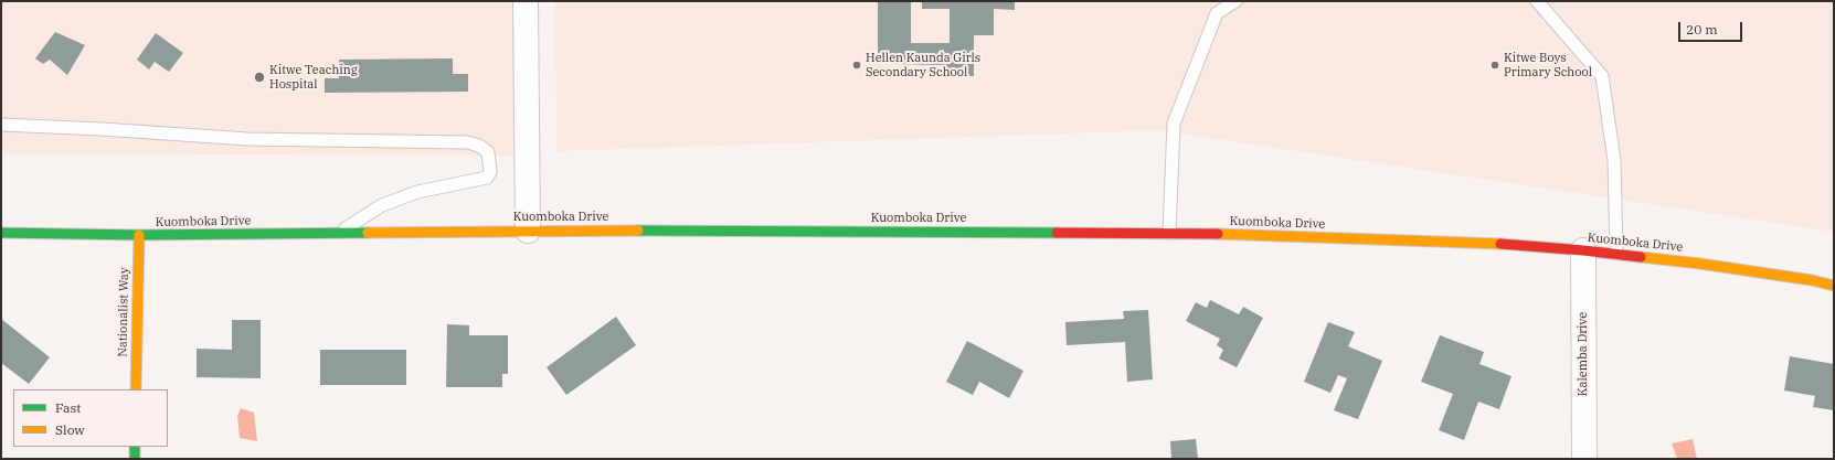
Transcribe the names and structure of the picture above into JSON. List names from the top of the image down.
{
  "streets": {
    "main road": ["Kuomboka Drive", "Nationalist Way"],
    "street": ["Kalemba Drive"]
  },
  "crossings": [
    ["Kuomboka Drive", "Nationalist Way"],
    ["Kuomboka Drive", "Kalemba Drive"]
  ],
  "places": ["Hellen Kaunda Girls Secondary School", "Kitwe Boys Primary School", "Kitwe Teaching Hospital"],
  "legend": ["Fast", "Slow"],
  "scale_bar": "20 m"
}
